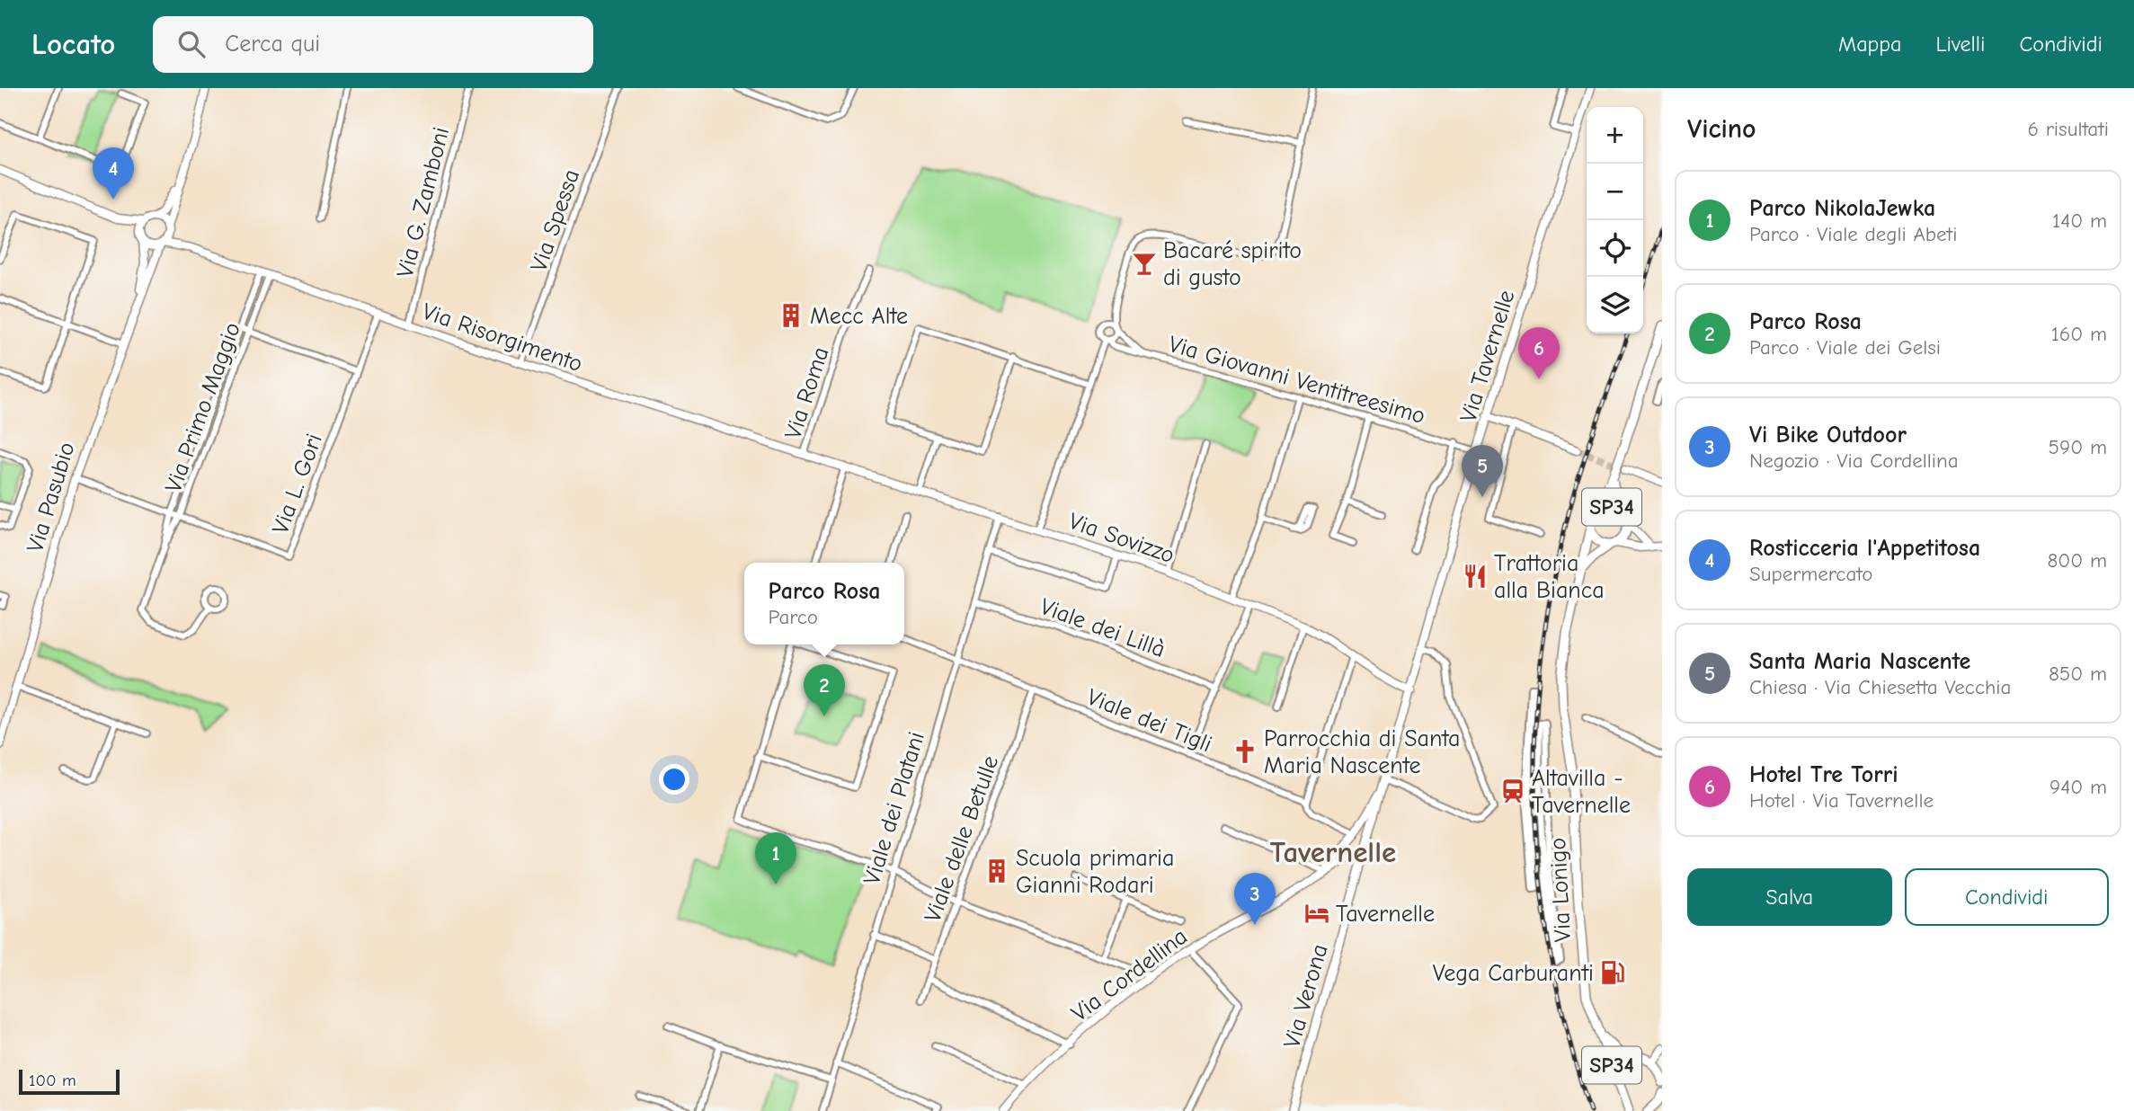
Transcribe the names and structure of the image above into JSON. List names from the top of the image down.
{
  "streets": {
    "main road": ["SP34", "Via Lonigo"],
    "street": [
      "Via G. Zamboni",
      "Via Spessa",
      "Via Risorgimento",
      "Via Tavernelle",
      "Via Giovanni Ventitreesimo",
      "Via Roma",
      "Via Primo Maggio",
      "Via L. Gori",
      "Via Pasubio",
      "Via Sovizzo",
      "Viale dei Lillà",
      "Viale dei Tigli",
      "Viale dei Platani",
      "Viale delle Betulle",
      "Via Cordellina",
      "Via Verona"
    ]
  },
  "crossings": [
    ["Via G. Zamboni", "Via Risorgimento"],
    ["Via Spessa", "Via Risorgimento"],
    ["Via Risorgimento", "Via Roma"],
    ["Via Risorgimento", "Via Primo Maggio"],
    ["Via Risorgimento", "Via L. Gori"],
    ["Via Risorgimento", "Via Sovizzo"],
    ["Via Tavernelle", "Via Giovanni Ventitreesimo"],
    ["Via Tavernelle", "Via Sovizzo"],
    ["Via Tavernelle", "Via Cordellina"],
    ["Via Tavernelle", "Via Verona"],
    ["Via Roma", "Via Sovizzo"],
    ["Via Primo Maggio", "Via L. Gori"],
    ["Via L. Gori", "Via Pasubio"],
    ["SP34", "Via Lonigo"],
    ["Via Sovizzo", "Viale dei Platani"],
    ["Viale dei Lillà", "Viale dei Platani"],
    ["Viale dei Tigli", "Viale dei Platani"],
    ["Viale dei Tigli", "Viale delle Betulle"],
    ["Viale dei Tigli", "Via Cordellina"],
    ["Via Cordellina", "Via Verona"]
  ],
  "districts": ["Tavernelle"],
  "places": {
    "bar": ["Bacaré spirito di gusto"],
    "building": ["Mecc Alte", "Scuola primaria Gianni Rodari"],
    "restaurant": ["Trattoria alla Bianca"],
    "church": ["Parrocchia di Santa Maria Nascente"],
    "station": ["Altavilla - Tavernelle"],
    "hotel": ["Tavernelle"],
    "fuel station": ["Vega Carburanti"]
  },
  "scale_bar": "100 m",
  "page": {
    "header": "Locato",
    "search": "Cerca qui",
    "nav": ["Mappa", "Livelli", "Condividi"],
    "heading": ["Vicino", "6 risultati"],
    "map_buttons": ["+", "−"],
    "pins": [
      "4",
      "6",
      "5",
      "2",
      "1",
      "3"
    ],
    "list": [
      {
        "mark": "1",
        "name": "Parco NikolaJewka",
        "note": "Parco · Viale degli Abeti",
        "value": "140 m"
      },
      {
        "mark": "2",
        "name": "Parco Rosa",
        "note": "Parco · Viale dei Gelsi",
        "value": "160 m"
      },
      {
        "mark": "3",
        "name": "Vi Bike Outdoor",
        "note": "Negozio · Via Cordellina",
        "value": "590 m"
      },
      {
        "mark": "4",
        "name": "Rosticceria l'Appetitosa",
        "note": "Supermercato",
        "value": "800 m"
      },
      {
        "mark": "5",
        "name": "Santa Maria Nascente",
        "note": "Chiesa · Via Chiesetta Vecchia",
        "value": "850 m"
      },
      {
        "mark": "6",
        "name": "Hotel Tre Torri",
        "note": "Hotel · Via Tavernelle",
        "value": "940 m"
      }
    ],
    "popup": ["Parco Rosa", "Parco"],
    "buttons": ["Salva", "Condividi"],
    "scale": "100 m"
  }
}
